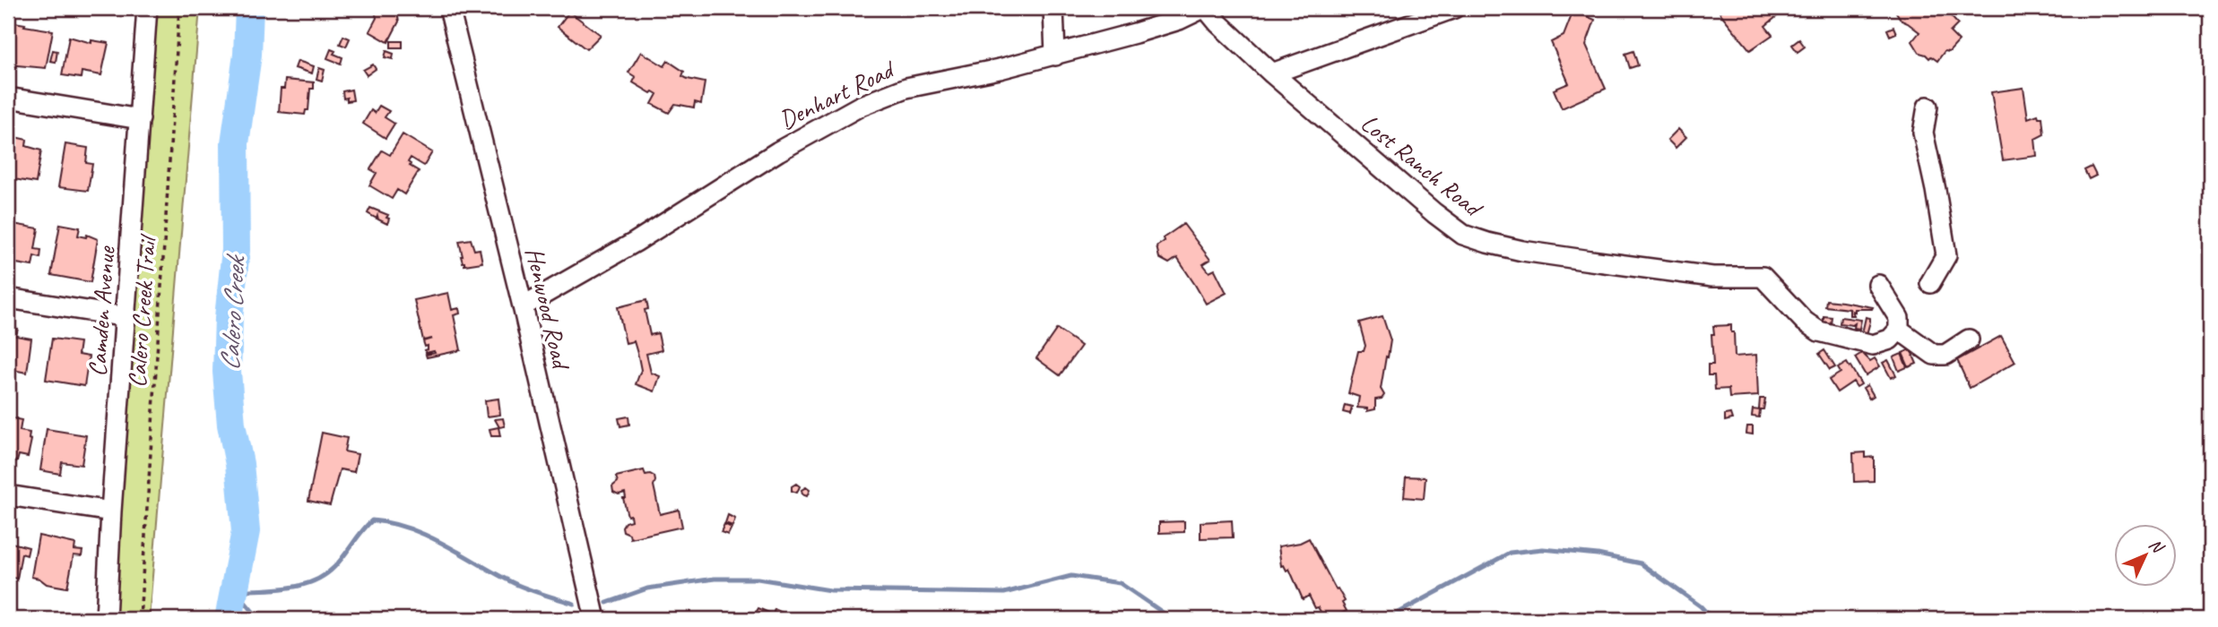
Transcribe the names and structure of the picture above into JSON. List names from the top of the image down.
{
  "streets": {
    "street": [
      "Denhart Road",
      "Lost Ranch Road",
      "Henwood Road",
      "Camden Avenue"
    ],
    "path": ["Calero Creek Trail"]
  },
  "crossings": [
    ["Denhart Road", "Lost Ranch Road"],
    ["Denhart Road", "Henwood Road"]
  ],
  "water": ["Calero Creek"],
  "north": "top right"
}
